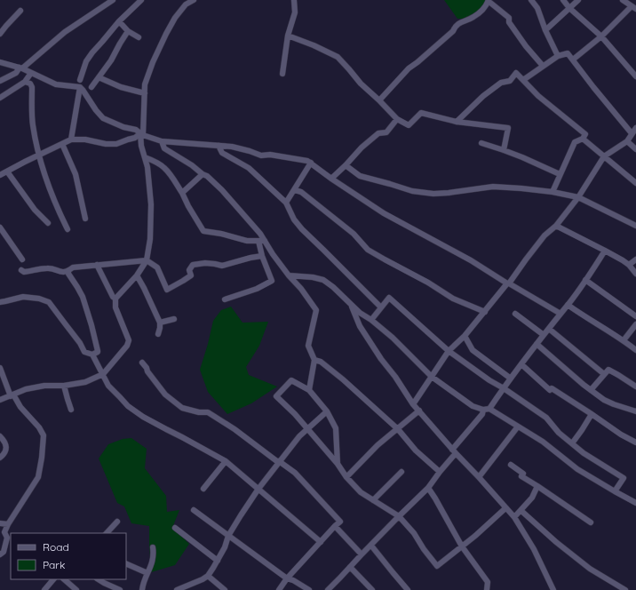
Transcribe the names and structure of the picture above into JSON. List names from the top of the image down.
{
  "legend": ["Road", "Park"]
}
